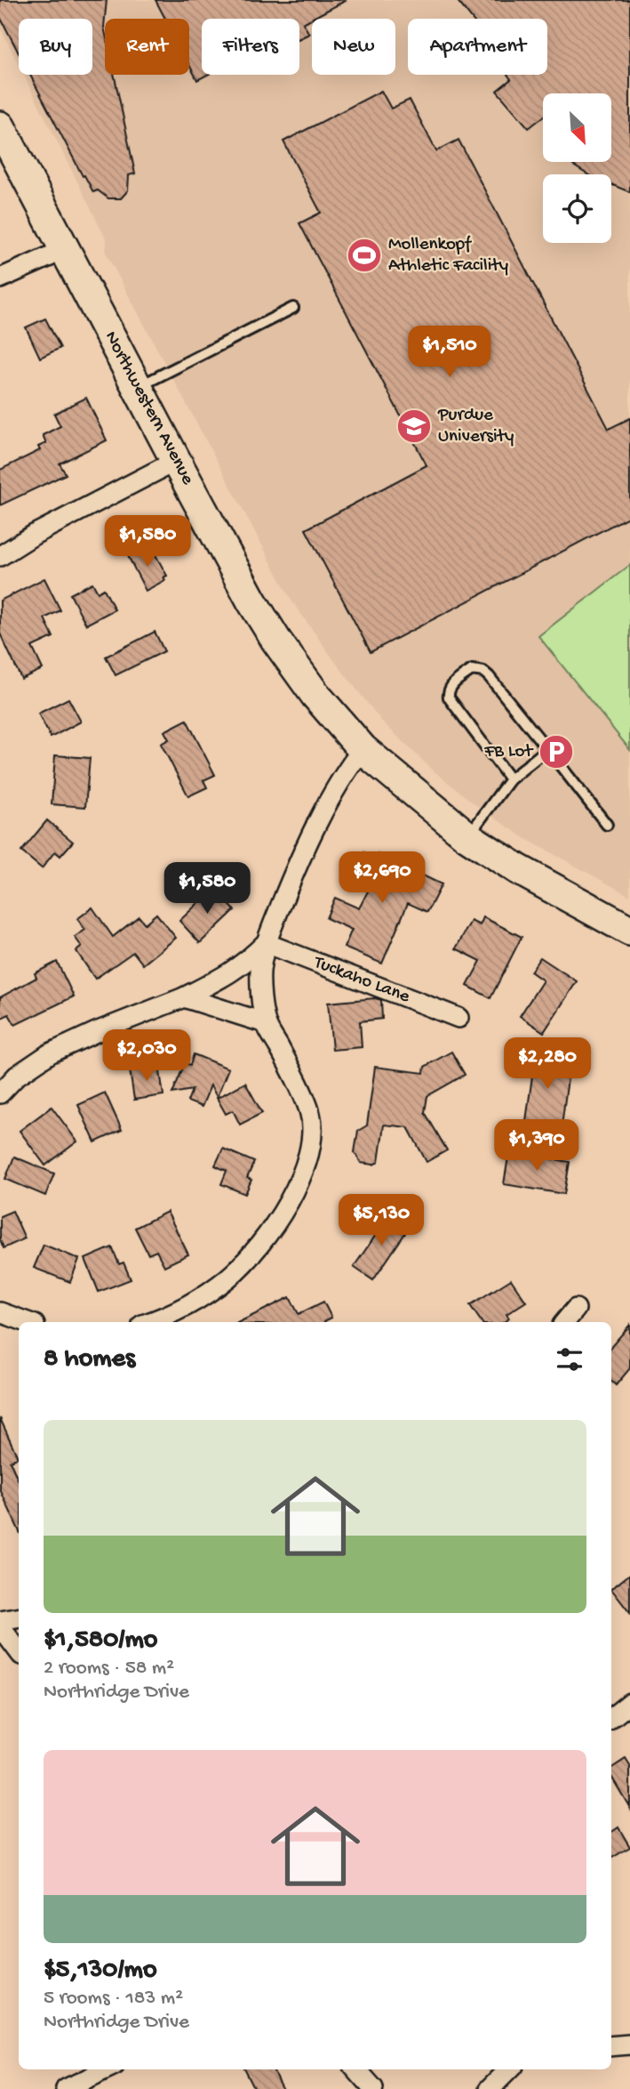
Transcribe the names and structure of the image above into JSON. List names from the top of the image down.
{
  "streets": {
    "main road": ["Northwestern Avenue"],
    "street": ["Tuckaho Lane"]
  },
  "places": {
    "sports": ["Mollenkopf Athletic Facility"],
    "school or university": ["Purdue University"],
    "parking": ["FB Lot"]
  },
  "north": "bottom right",
  "page": {
    "chip": [
      "Buy",
      "Rent",
      "Filters",
      "New",
      "Apartment"
    ],
    "price": [
      "$1,510",
      "$1,580",
      "$2,690",
      "$1,580",
      "$2,030",
      "$2,280",
      "$1,390",
      "$5,130"
    ],
    "heading": "8 homes",
    "list": [
      {
        "name": "$1,580/mo",
        "note": "2 rooms · 58 m² · Northridge Drive"
      },
      {
        "name": "$5,130/mo",
        "note": "5 rooms · 183 m² · Northridge Drive"
      }
    ]
  }
}
